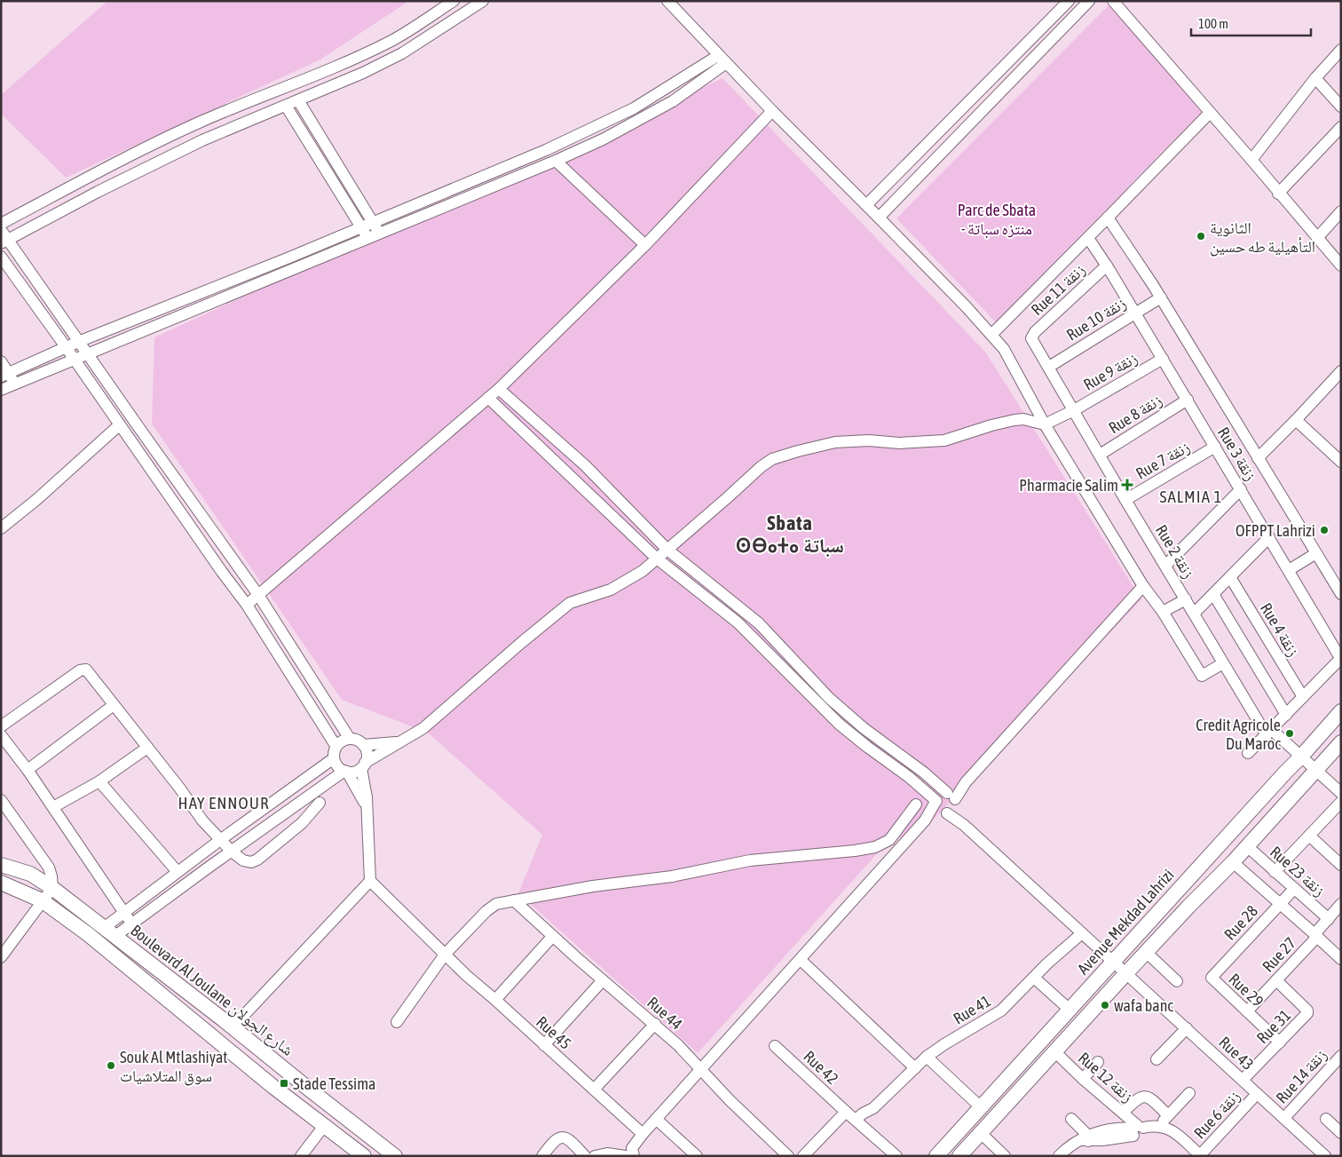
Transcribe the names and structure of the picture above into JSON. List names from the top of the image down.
{
  "streets": {
    "main road": ["Avenue Mekdad Lahrizi", "Boulevard Al Joulane شارع الجولان"],
    "street": [
      "Rue 11 زنقة",
      "Rue 10 زنقة",
      "Rue 9 زنقة",
      "Rue 8 زنقة",
      "Rue 3 زنقة",
      "Rue 7 زنقة",
      "Rue 2 زنقة",
      "Rue 4 زنقة",
      "Rue 23 زنقة",
      "Rue 28",
      "Rue 27",
      "Rue 29",
      "Rue 41",
      "Rue 44",
      "Rue 31",
      "Rue 45",
      "Rue 43",
      "Rue 42",
      "Rue 14 زنقة",
      "Rue 12 زنقة",
      "Rue 6 زنقة"
    ]
  },
  "crossings": [
    ["Rue 11 زنقة", "Rue 3 زنقة"],
    ["Rue 11 زنقة", "Rue 2 زنقة"],
    ["Rue 10 زنقة", "Rue 3 زنقة"],
    ["Rue 10 زنقة", "Rue 2 زنقة"],
    ["Rue 9 زنقة", "Rue 3 زنقة"],
    ["Rue 9 زنقة", "Rue 2 زنقة"],
    ["Rue 8 زنقة", "Rue 3 زنقة"],
    ["Rue 8 زنقة", "Rue 2 زنقة"],
    ["Rue 3 زنقة", "Rue 7 زنقة"],
    ["Rue 7 زنقة", "Rue 2 زنقة"],
    ["Rue 2 زنقة", "Avenue Mekdad Lahrizi"],
    ["Rue 23 زنقة", "Rue 28"],
    ["Rue 23 زنقة", "Rue 27"],
    ["Avenue Mekdad Lahrizi", "Rue 43"],
    ["Rue 28", "Rue 29"],
    ["Rue 27", "Rue 29"],
    ["Rue 27", "Rue 31"],
    ["Rue 29", "Rue 31"],
    ["Rue 41", "Rue 43"],
    ["Rue 31", "Rue 43"],
    ["Rue 43", "Rue 14 زنقة"],
    ["Rue 43", "Rue 6 زنقة"]
  ],
  "districts": ["SALMIA 1", "Sbata ⵙⴱⴰⵜⴰ سباتة", "HAY ENNOUR"],
  "parks": ["Parc de Sbata - منتزه سباتة"],
  "places": {
    "other": [
      "الثانوية التأهيلية طه حسين",
      "OFPPT Lahrizi",
      "Credit Agricole Du Maroc",
      "wafa banc",
      "Souk Al Mtlashiyat سوق المتلاشيات"
    ],
    "health": ["Pharmacie Salim"],
    "transit": ["Stade Tessima"]
  },
  "scale_bar": "100 m"
}
